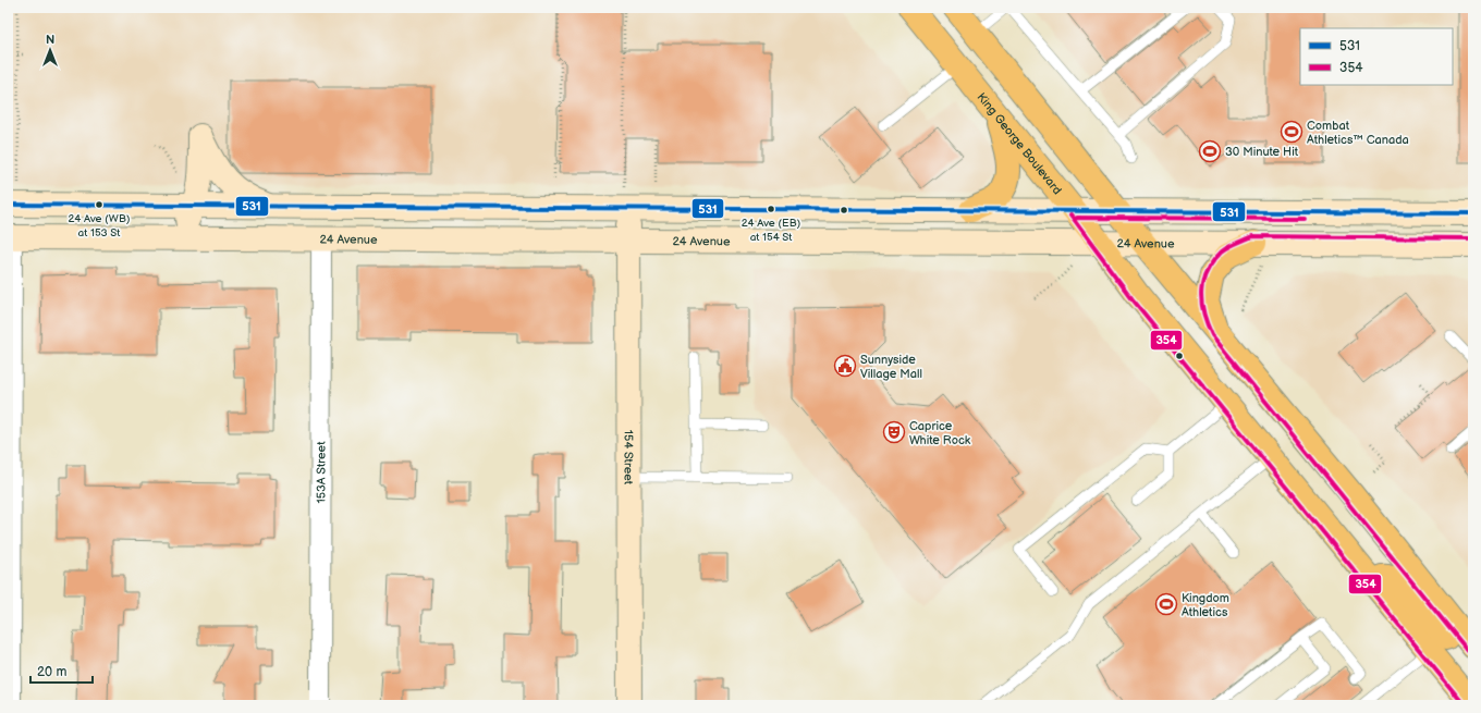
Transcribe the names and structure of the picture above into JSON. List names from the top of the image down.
{
  "streets": {
    "main road": ["King George Boulevard", "24 Avenue", "154 Street"],
    "street": ["153A Street"]
  },
  "crossings": [
    ["King George Boulevard", "24 Avenue"],
    ["24 Avenue", "154 Street"],
    ["24 Avenue", "153A Street"]
  ],
  "places": {
    "sports": ["Combat Athletics™ Canada", "30 Minute Hit", "Kingdom Athletics"],
    "other": ["24 Ave (WB) at 153 St", "24 Ave (EB) at 154 St"],
    "public building": ["Sunnyside Village Mall"],
    "theatre": ["Caprice White Rock"]
  },
  "lines": ["transit line 531", "transit line 354"],
  "legend": ["531", "354"],
  "scale_bar": "20 m",
  "north": "top"
}
